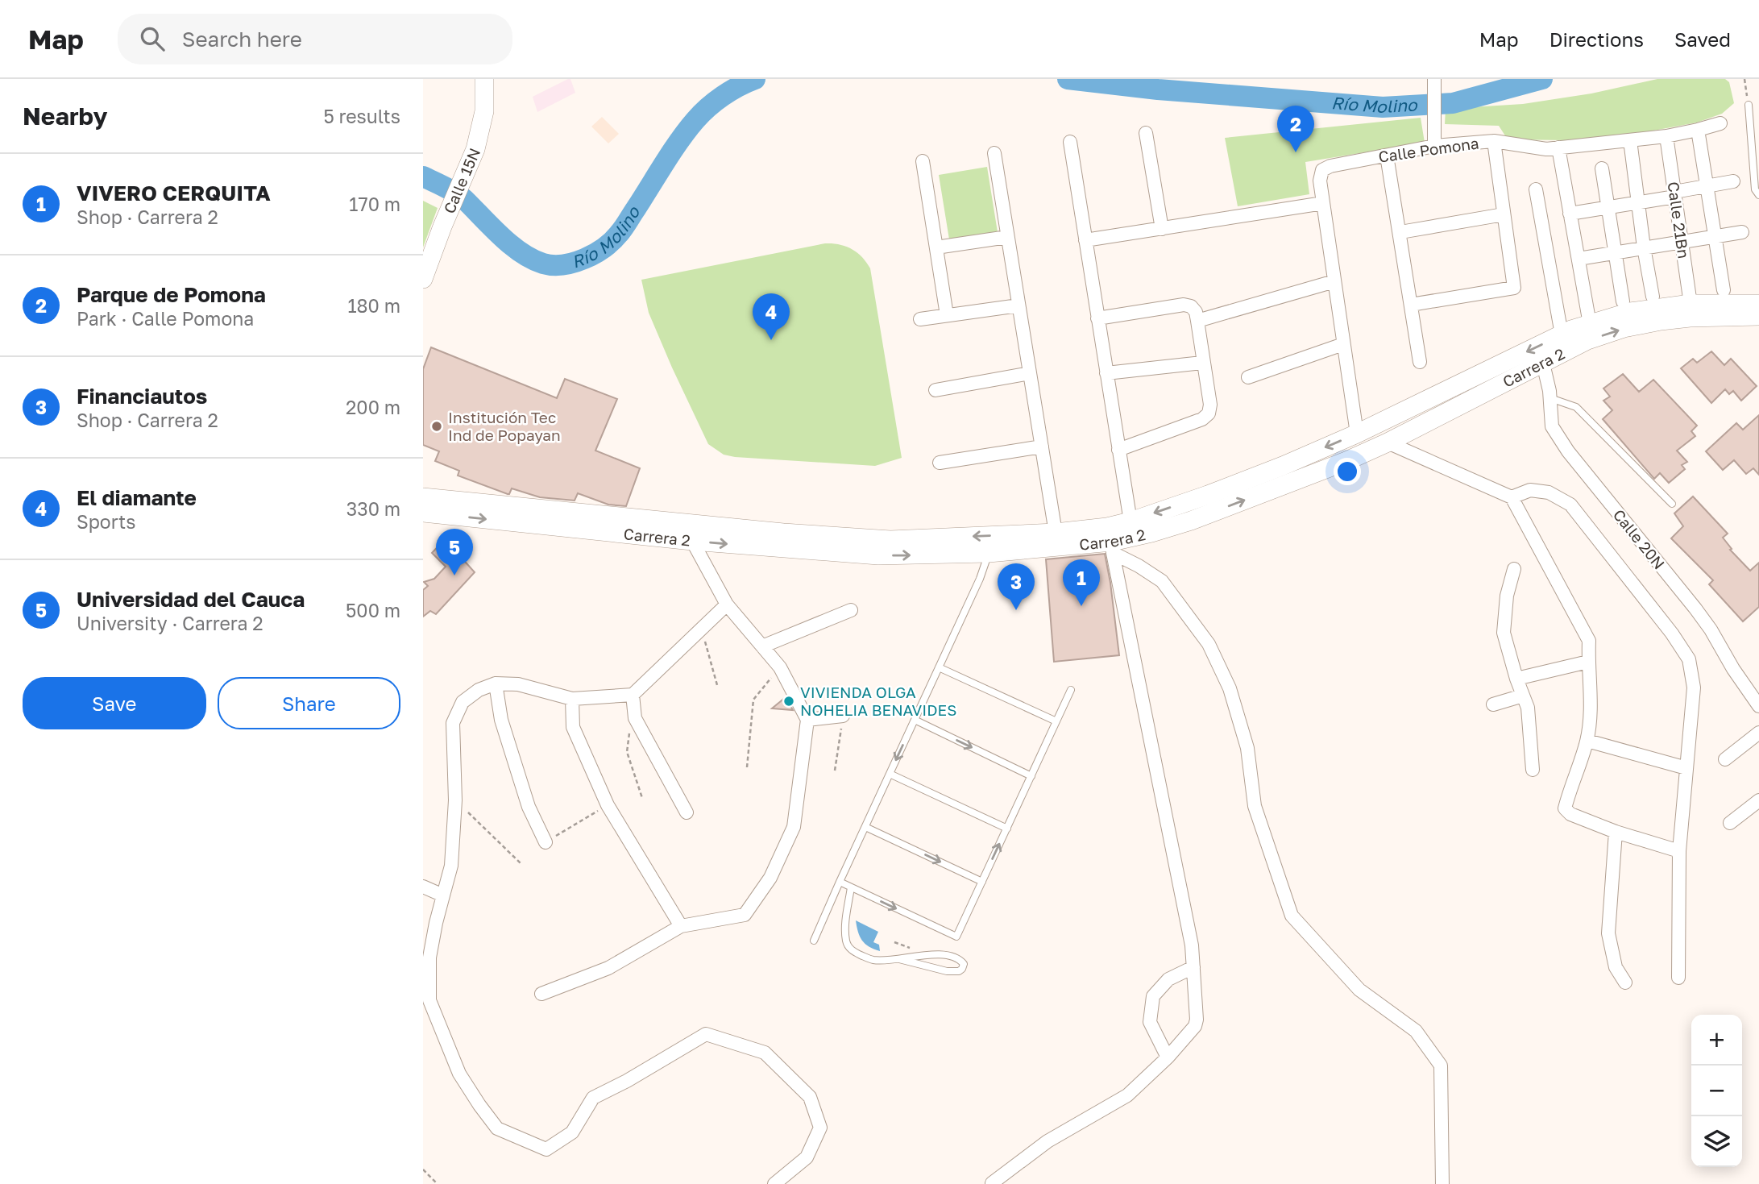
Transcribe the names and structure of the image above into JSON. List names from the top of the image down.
{
  "streets": {
    "main road": ["Calle 15N", "Carrera 2"],
    "street": ["Calle Pomona", "Calle 21Bn", "Calle 20N"]
  },
  "crossings": [
    ["Calle Pomona", "Carrera 2"],
    ["Calle 21Bn", "Carrera 2"],
    ["Carrera 2", "Calle 20N"]
  ],
  "water": ["Río Molino"],
  "places": ["Institución Tec Ind de Popayan", "VIVIENDA OLGA NOHELIA BENAVIDES"],
  "page": {
    "header": "Map",
    "search": "Search here",
    "nav": ["Map", "Directions", "Saved"],
    "heading": ["Nearby", "5 results"],
    "pins": [
      "2",
      "4",
      "5",
      "1",
      "3"
    ],
    "list": [
      {
        "mark": "1",
        "name": "VIVERO CERQUITA",
        "note": "Shop · Carrera 2",
        "value": "170 m"
      },
      {
        "mark": "2",
        "name": "Parque de Pomona",
        "note": "Park · Calle Pomona",
        "value": "180 m"
      },
      {
        "mark": "3",
        "name": "Financiautos",
        "note": "Shop · Carrera 2",
        "value": "200 m"
      },
      {
        "mark": "4",
        "name": "El diamante",
        "note": "Sports",
        "value": "330 m"
      },
      {
        "mark": "5",
        "name": "Universidad del Cauca",
        "note": "University · Carrera 2",
        "value": "500 m"
      }
    ],
    "buttons": ["Save", "Share"],
    "map_buttons": ["+", "−"]
  }
}
